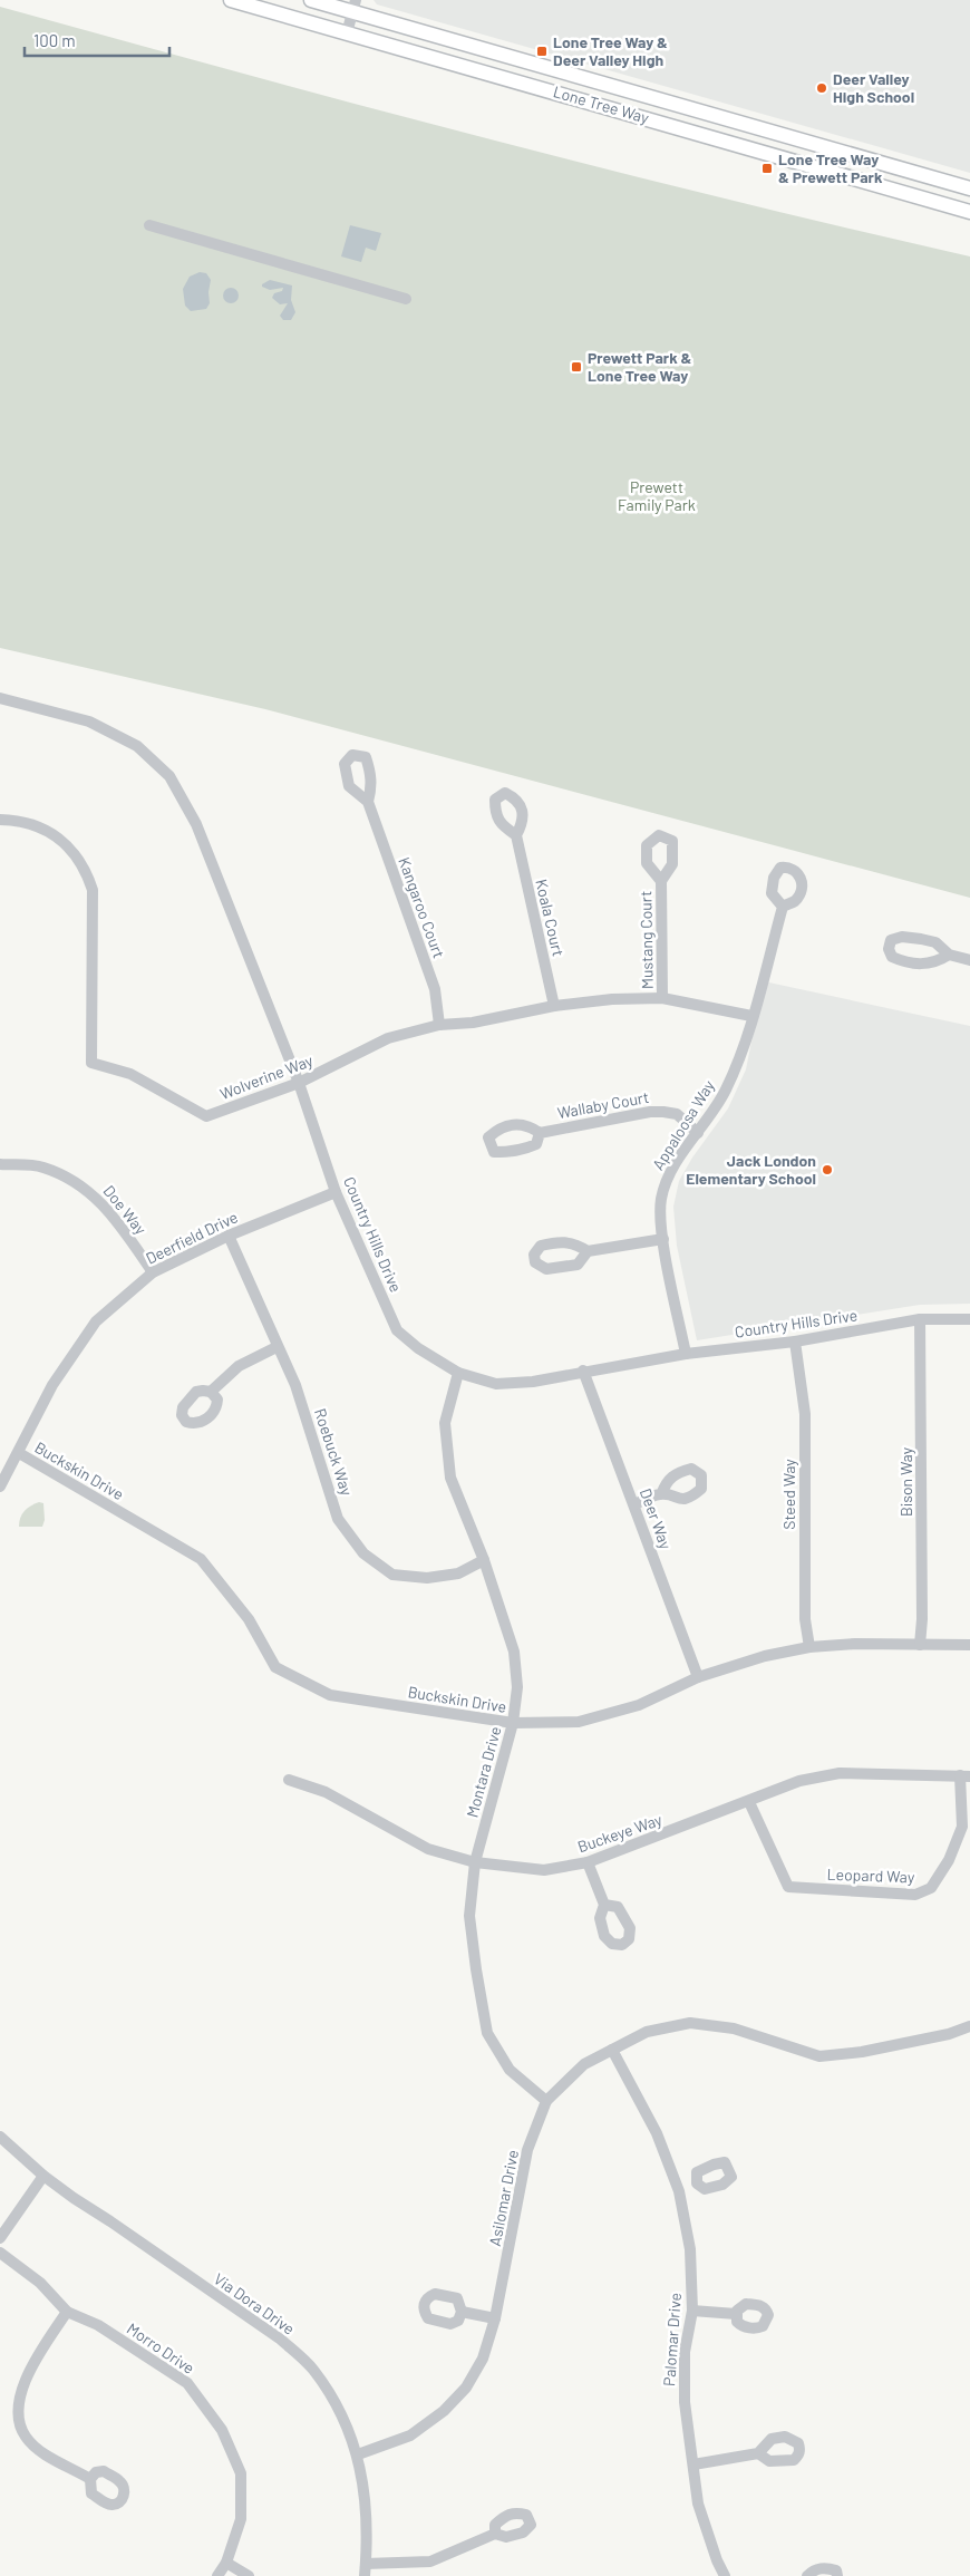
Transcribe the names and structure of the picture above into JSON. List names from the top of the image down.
{
  "streets": {
    "main road": ["Lone Tree Way"],
    "street": [
      "Kangaroo Court",
      "Koala Court",
      "Mustang Court",
      "Wolverine Way",
      "Wallaby Court",
      "Appaloosa Way",
      "Doe Way",
      "Country Hills Drive",
      "Deerfield Drive",
      "Roebuck Way",
      "Buckskin Drive",
      "Bison Way",
      "Steed Way",
      "Deer Way",
      "Montara Drive",
      "Buckeye Way",
      "Leopard Way",
      "Asilomar Drive",
      "Via Dora Drive",
      "Palomar Drive",
      "Morro Drive"
    ]
  },
  "crossings": [
    ["Kangaroo Court", "Wolverine Way"],
    ["Koala Court", "Wolverine Way"],
    ["Mustang Court", "Wolverine Way"],
    ["Wolverine Way", "Appaloosa Way"],
    ["Wolverine Way", "Country Hills Drive"],
    ["Wallaby Court", "Appaloosa Way"],
    ["Appaloosa Way", "Country Hills Drive"],
    ["Doe Way", "Deerfield Drive"],
    ["Country Hills Drive", "Deerfield Drive"],
    ["Country Hills Drive", "Bison Way"],
    ["Country Hills Drive", "Steed Way"],
    ["Country Hills Drive", "Deer Way"],
    ["Country Hills Drive", "Montara Drive"],
    ["Deerfield Drive", "Roebuck Way"],
    ["Deerfield Drive", "Buckskin Drive"],
    ["Roebuck Way", "Montara Drive"],
    ["Buckskin Drive", "Bison Way"],
    ["Buckskin Drive", "Steed Way"],
    ["Buckskin Drive", "Deer Way"],
    ["Buckskin Drive", "Montara Drive"],
    ["Montara Drive", "Buckeye Way"],
    ["Montara Drive", "Asilomar Drive"],
    ["Buckeye Way", "Leopard Way"],
    ["Asilomar Drive", "Via Dora Drive"],
    ["Asilomar Drive", "Palomar Drive"]
  ],
  "parks": ["Prewett Family Park"],
  "places": {
    "transit": ["Lone Tree Way & Deer Valley High", "Lone Tree Way & Prewett Park", "Prewett Park & Lone Tree Way"],
    "other": ["Deer Valley High School", "Jack London Elementary School"]
  },
  "scale_bar": "100 m"
}
